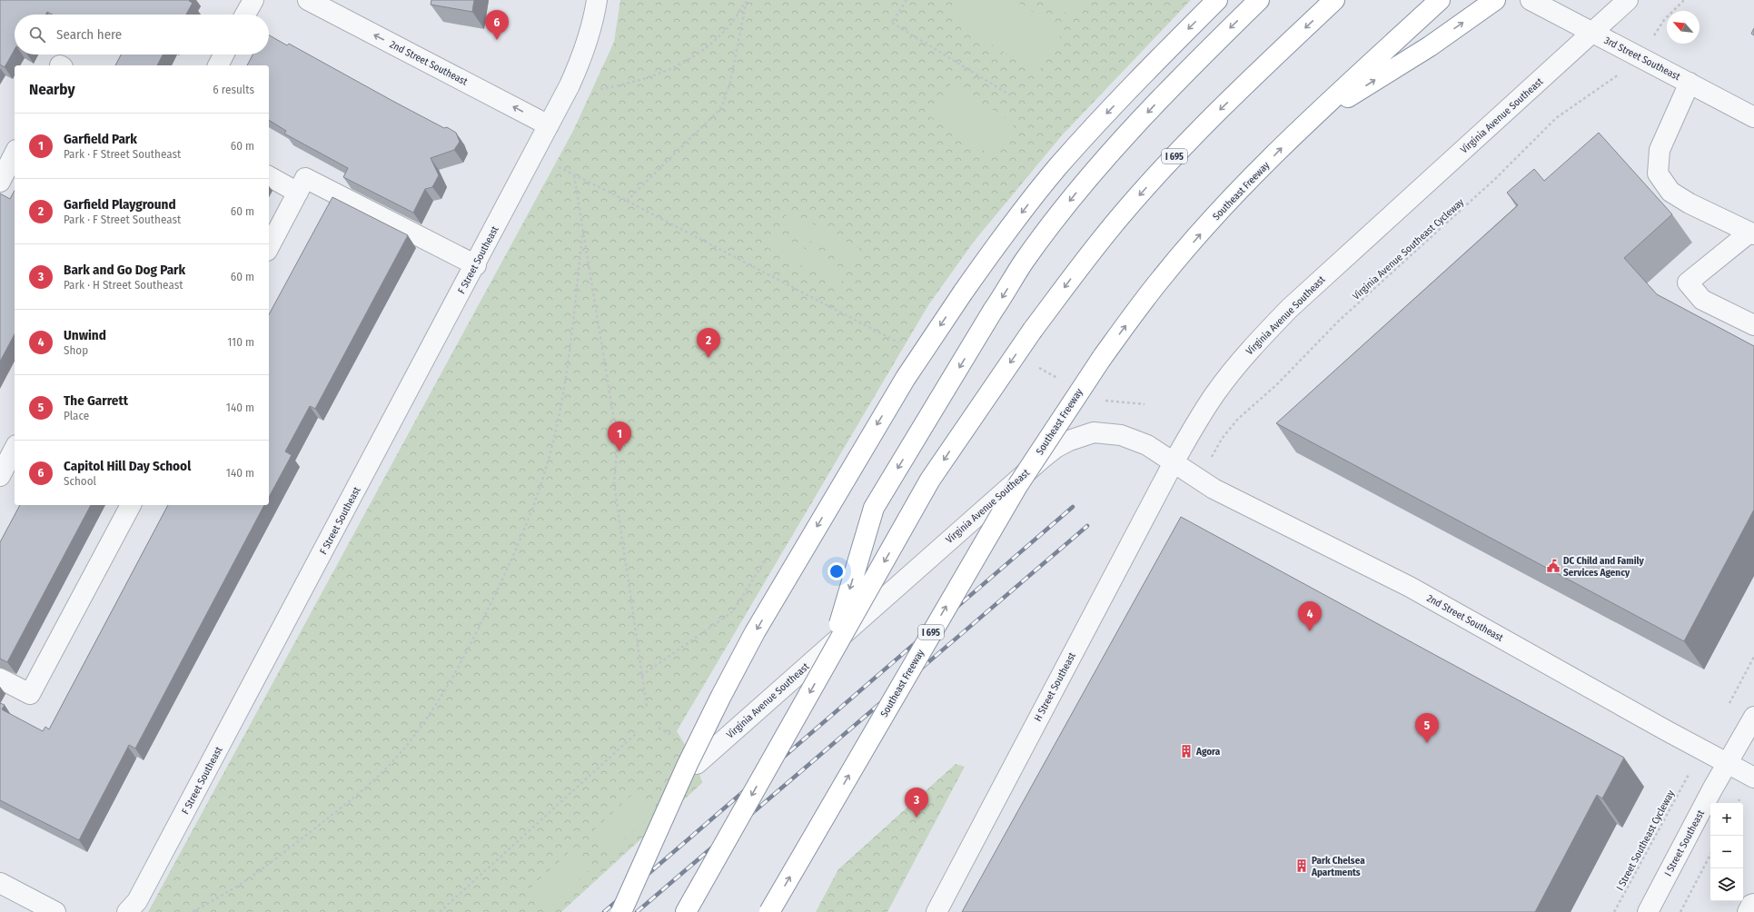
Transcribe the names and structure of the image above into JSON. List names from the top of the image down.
{
  "streets": {
    "highway": ["I 695", "Southeast Freeway"],
    "street": [
      "3rd Street Southeast",
      "2nd Street Southeast",
      "Virginia Avenue Southeast",
      "F Street Southeast",
      "H Street Southeast",
      "I Street Southeast"
    ],
    "path": ["Virginia Avenue Southeast Cycleway", "I Street Southeast Cycleway"]
  },
  "crossings": [
    ["3rd Street Southeast", "Virginia Avenue Southeast"],
    ["2nd Street Southeast", "Virginia Avenue Southeast"],
    ["2nd Street Southeast", "F Street Southeast"],
    ["2nd Street Southeast", "H Street Southeast"],
    ["2nd Street Southeast", "I Street Southeast"],
    ["Virginia Avenue Southeast", "H Street Southeast"]
  ],
  "places": {
    "public building": ["DC Child and Family Services Agency"],
    "building": ["Agora", "Park Chelsea Apartments"]
  },
  "north": "top left",
  "page": {
    "pins": [
      "6",
      "2",
      "1",
      "4",
      "5",
      "3"
    ],
    "search": "Search here",
    "heading": ["Nearby", "6 results"],
    "list": [
      {
        "mark": "1",
        "name": "Garfield Park",
        "note": "Park · F Street Southeast",
        "value": "60 m"
      },
      {
        "mark": "2",
        "name": "Garfield Playground",
        "note": "Park · F Street Southeast",
        "value": "60 m"
      },
      {
        "mark": "3",
        "name": "Bark and Go Dog Park",
        "note": "Park · H Street Southeast",
        "value": "60 m"
      },
      {
        "mark": "4",
        "name": "Unwind",
        "note": "Shop",
        "value": "110 m"
      },
      {
        "mark": "5",
        "name": "The Garrett",
        "note": "Place",
        "value": "140 m"
      },
      {
        "mark": "6",
        "name": "Capitol Hill Day School",
        "note": "School",
        "value": "140 m"
      }
    ],
    "map_buttons": ["+", "−"]
  }
}
